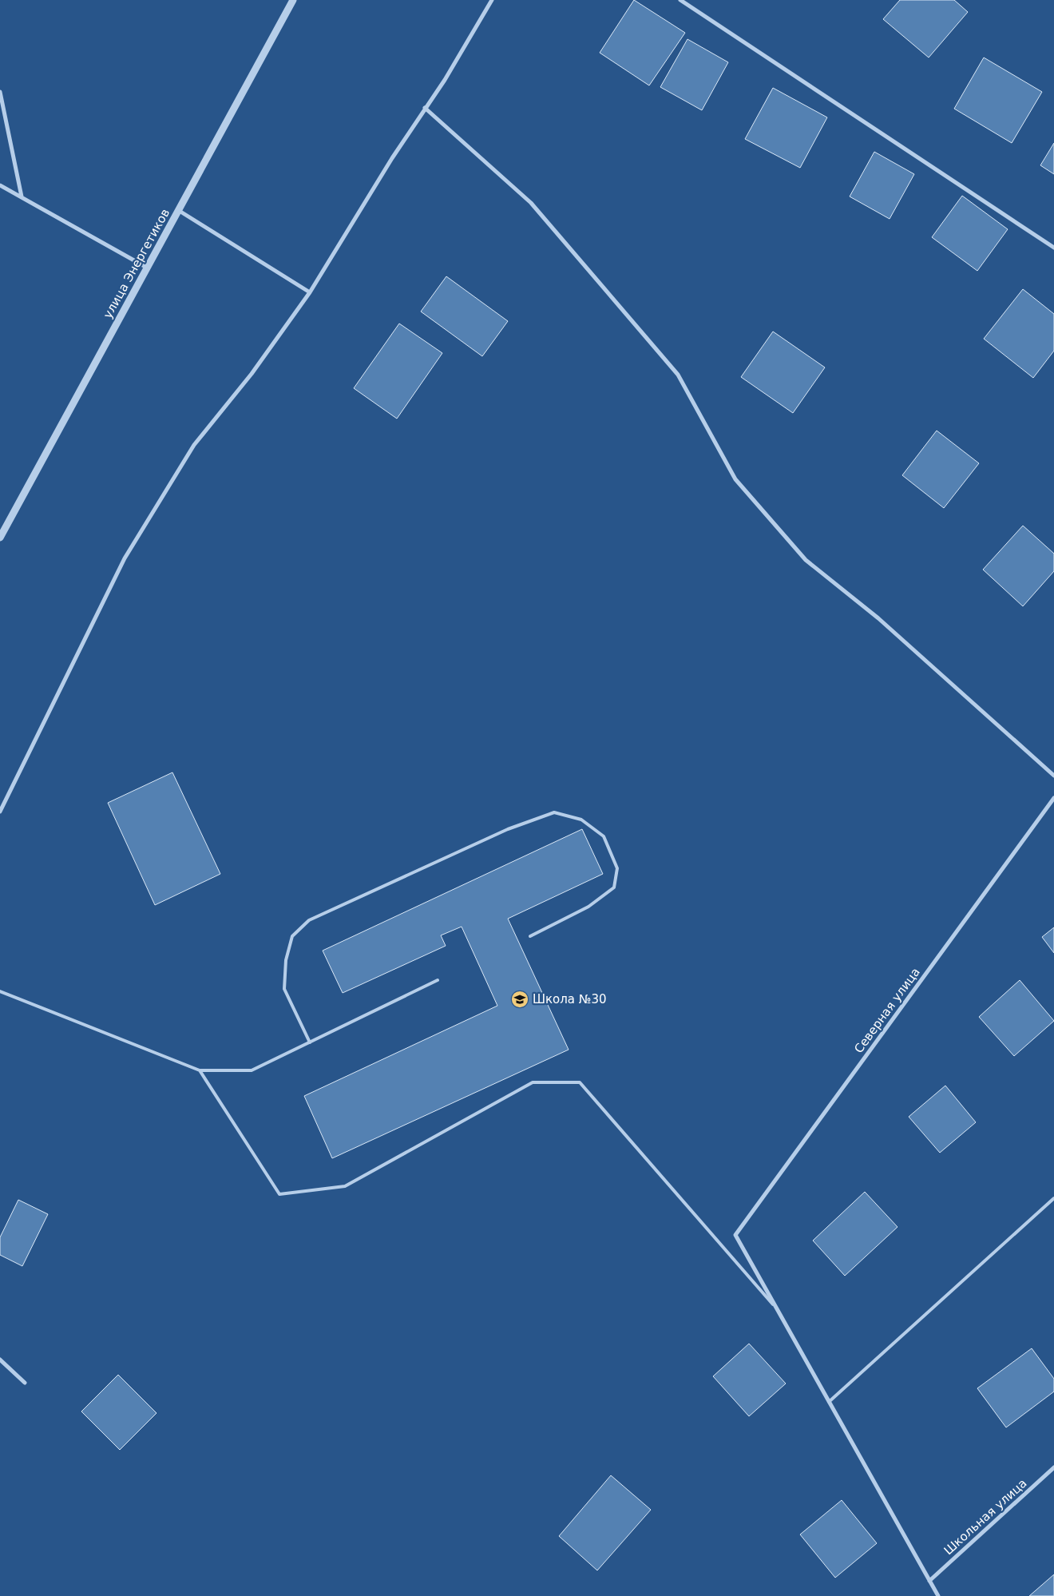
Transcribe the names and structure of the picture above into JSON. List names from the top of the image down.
{
  "streets": {
    "street": ["улица Энергетиков", "Северная улица", "Школьная улица"]
  },
  "places": {
    "school or university": ["Школа №30"]
  }
}
